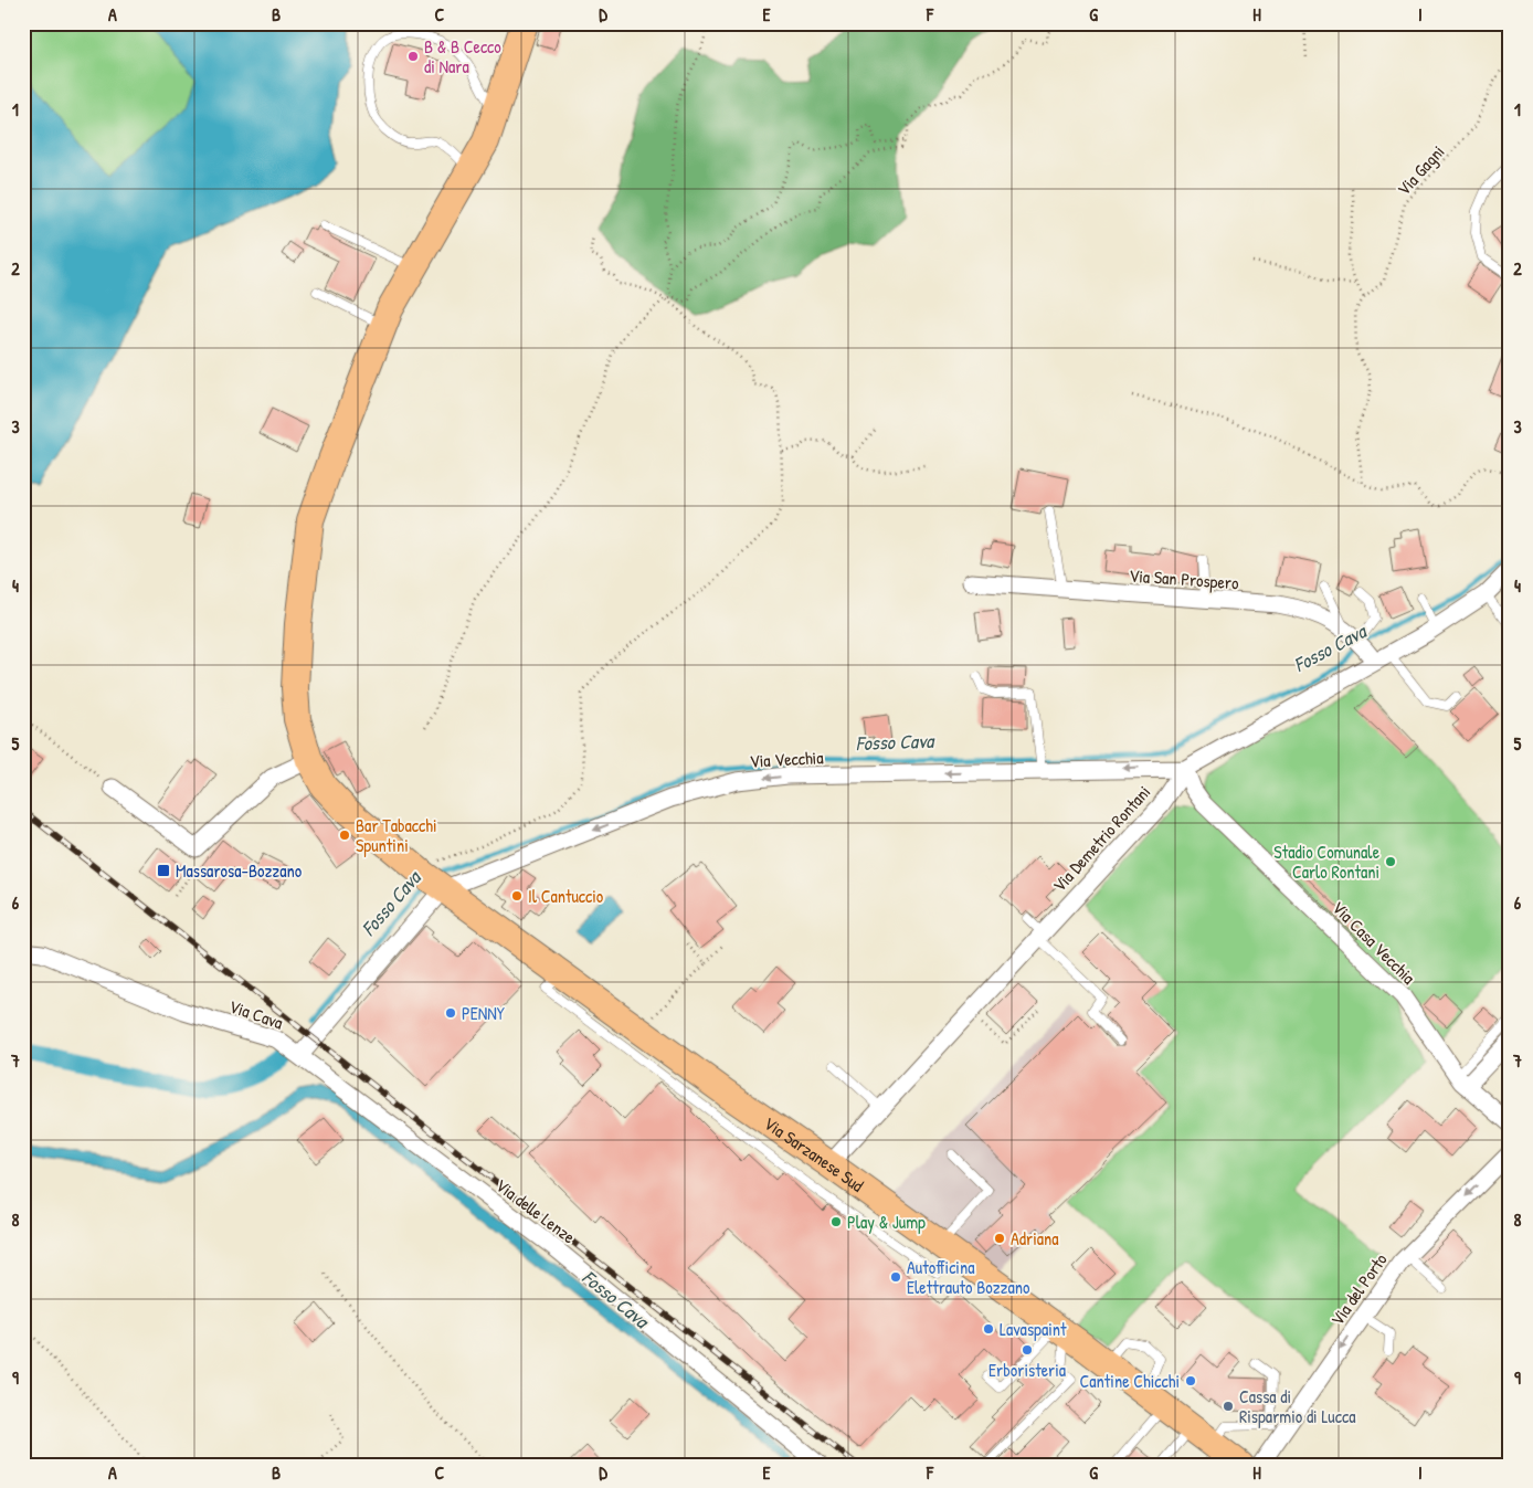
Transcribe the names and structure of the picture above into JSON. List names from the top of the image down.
{
  "streets": {
    "main road": ["Via Sarzanese Sud"],
    "street": [
      "Via San Prospero",
      "Via Vecchia",
      "Via Demetrio Rontani",
      "Via Casa Vecchia",
      "Via Cava",
      "Via delle Lenze",
      "Via del Porto"
    ],
    "path": ["Via Gagni"]
  },
  "crossings": [
    ["Via San Prospero", "Via Demetrio Rontani"],
    ["Via Vecchia", "Via Demetrio Rontani"],
    ["Via Vecchia", "Via Casa Vecchia"],
    ["Via Vecchia", "Via Sarzanese Sud"],
    ["Via Demetrio Rontani", "Via Casa Vecchia"],
    ["Via Demetrio Rontani", "Via Sarzanese Sud"],
    ["Via Cava", "Via delle Lenze"]
  ],
  "one_way": ["Via Vecchia", "Via del Porto"],
  "water": ["Fosso Cava"],
  "places": {
    "other": [
      "B & B Cecco di Nara",
      "Bar Tabacchi Spuntini",
      "Stadio Comunale Carlo Rontani",
      "Il Cantuccio",
      "PENNY",
      "Play & Jump",
      "Adriana",
      "Autofficina Elettrauto Bozzano",
      "Lavaspaint",
      "Erboristeria",
      "Cantine Chicchi",
      "Cassa di Risparmio di Lucca"
    ],
    "transit": ["Massarosa-Bozzano"]
  },
  "grid": {
    "columns": [
      "A",
      "B",
      "C",
      "D",
      "E",
      "F",
      "G",
      "H",
      "I"
    ],
    "rows": [
      "1",
      "2",
      "3",
      "4",
      "5",
      "6",
      "7",
      "8",
      "9"
    ]
  }
}
